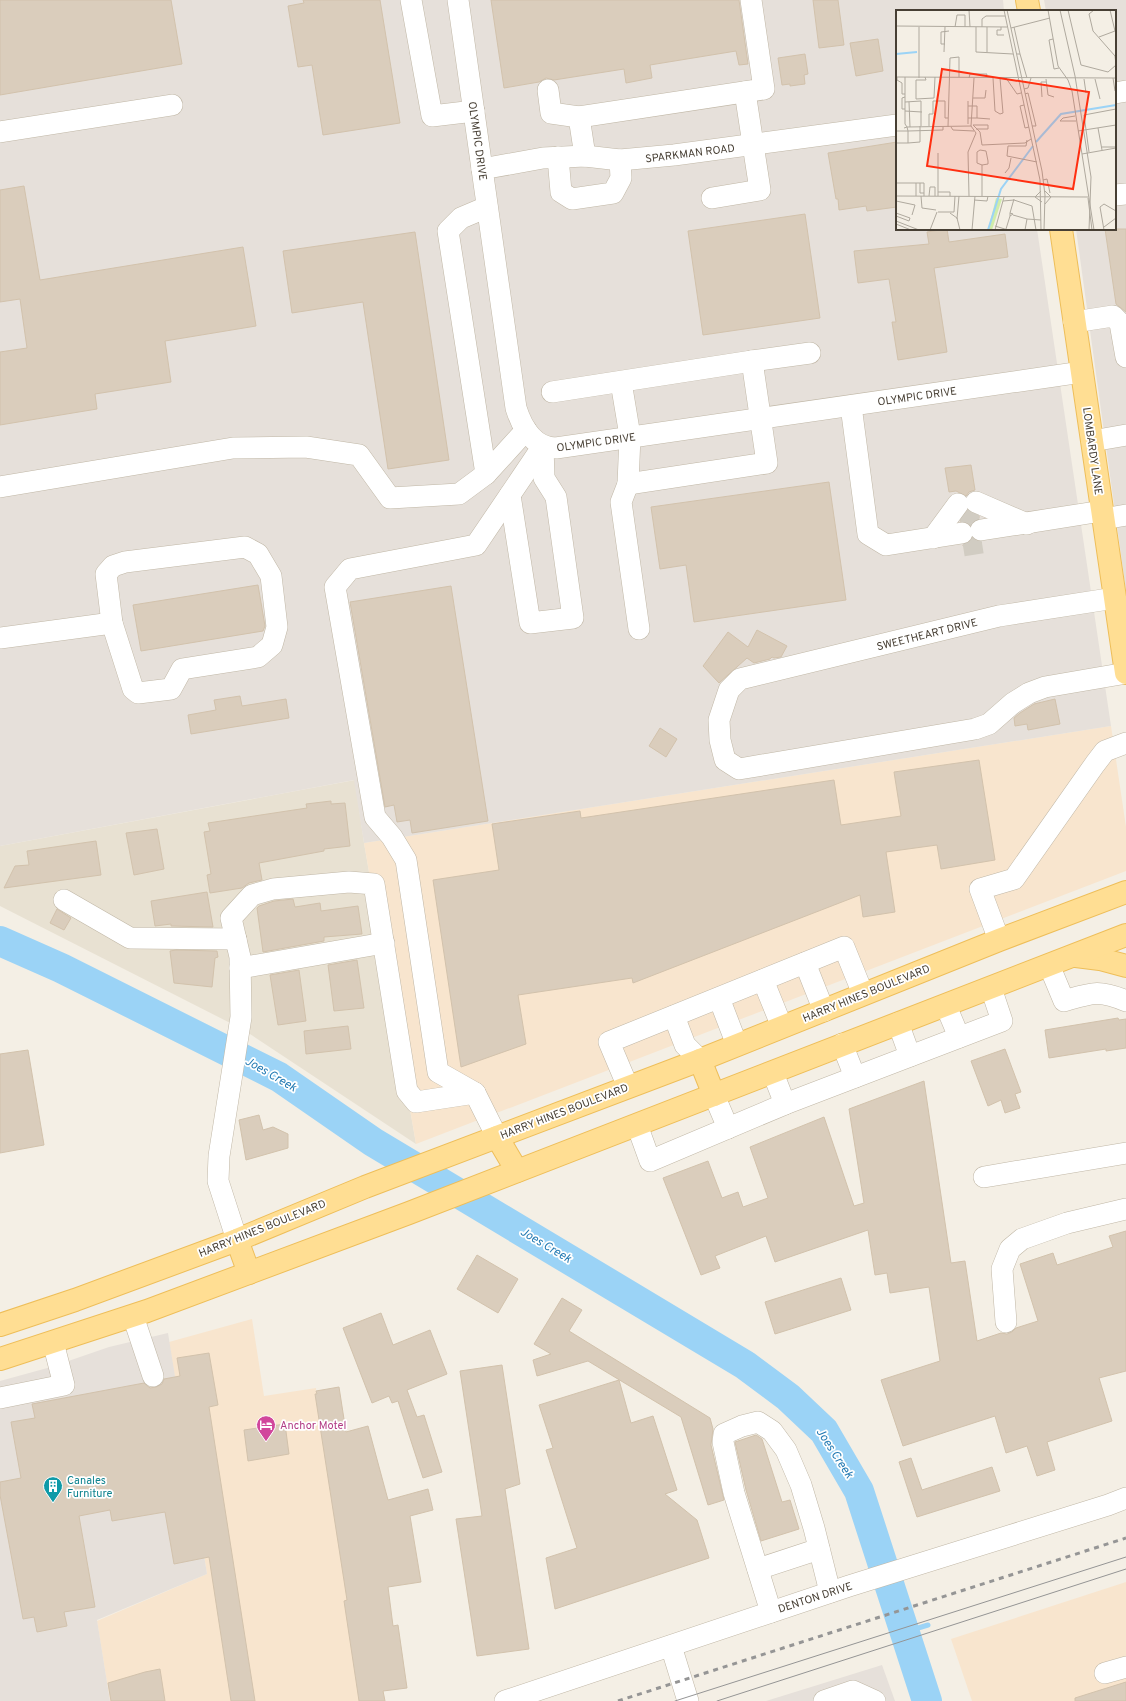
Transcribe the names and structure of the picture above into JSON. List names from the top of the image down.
{
  "streets": {
    "main road": ["LOMBARDY LANE", "HARRY HINES BOULEVARD"],
    "street": [
      "OLYMPIC DRIVE",
      "SPARKMAN ROAD",
      "SWEETHEART DRIVE",
      "DENTON DRIVE"
    ]
  },
  "crossings": [
    ["OLYMPIC DRIVE", "SPARKMAN ROAD"],
    ["OLYMPIC DRIVE", "LOMBARDY LANE"],
    ["LOMBARDY LANE", "SWEETHEART DRIVE"]
  ],
  "water": ["Joes Creek"],
  "places": {
    "hotel": ["Anchor Motel"],
    "building": ["Canales Furniture"]
  }
}
